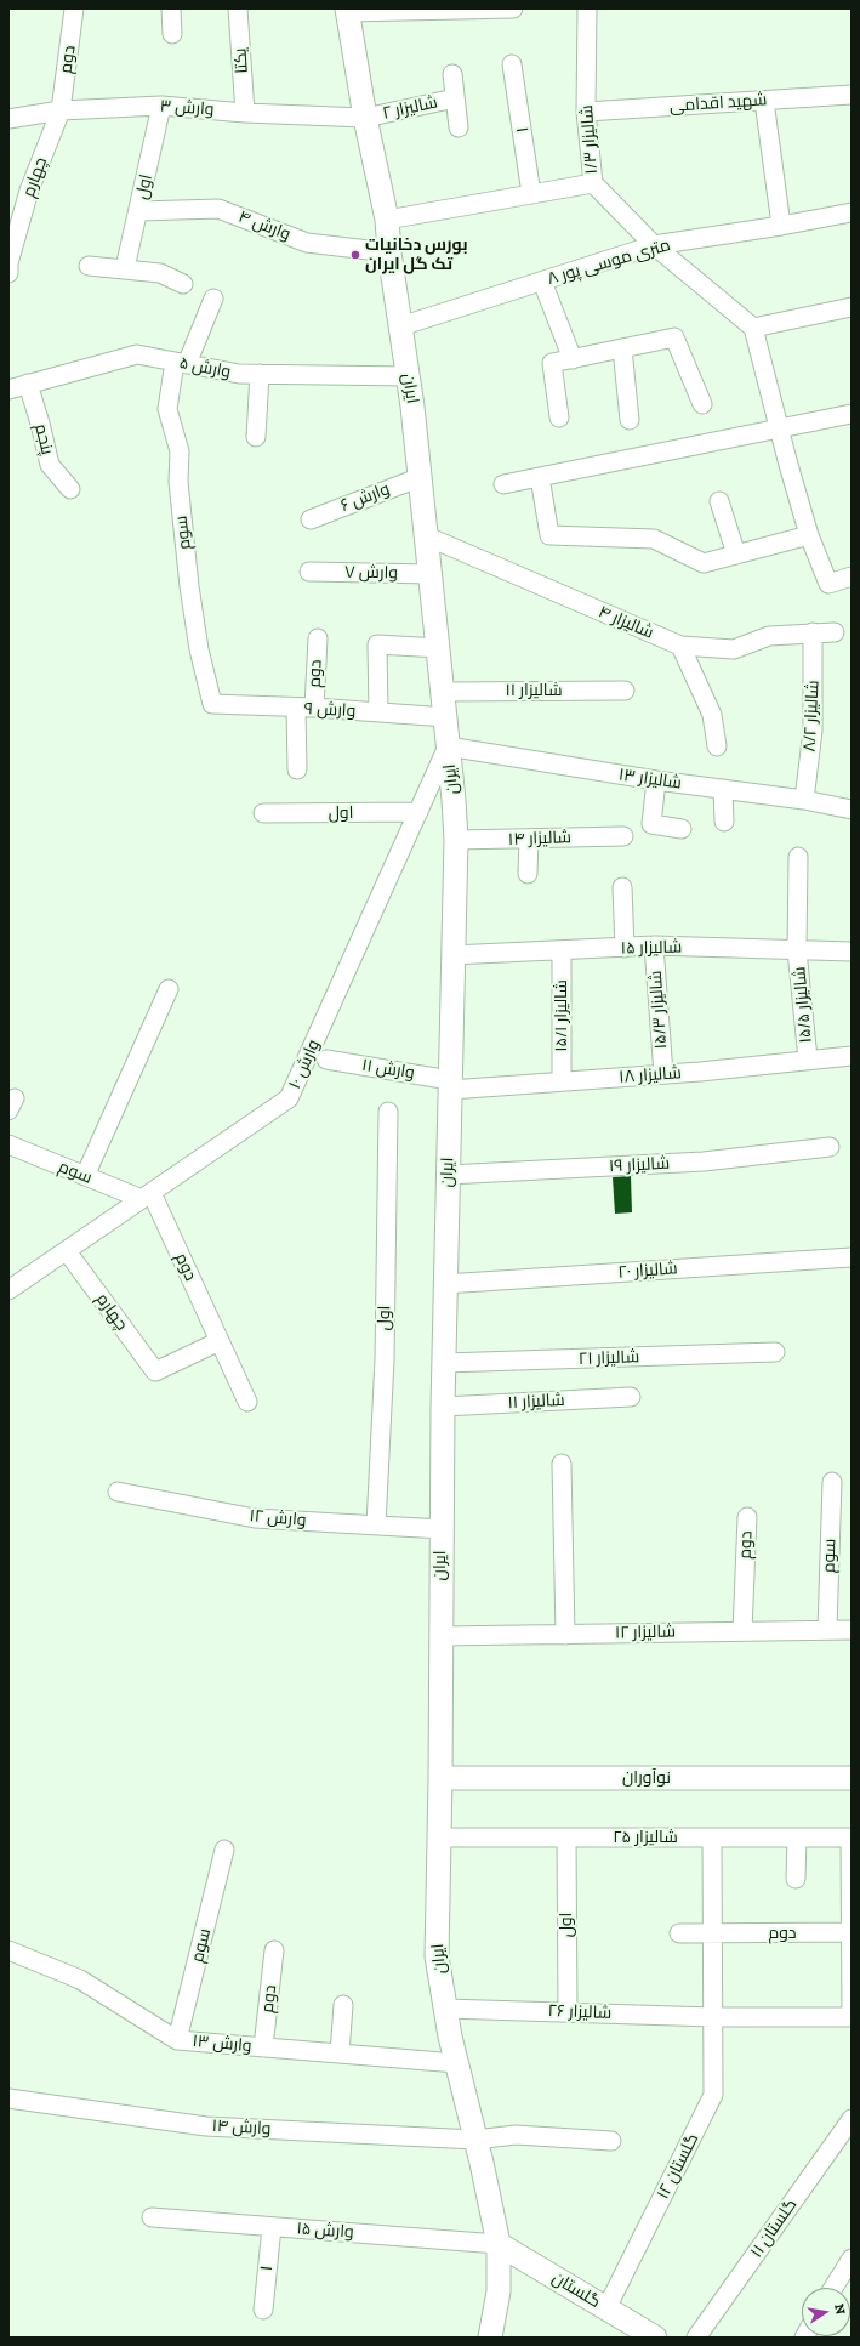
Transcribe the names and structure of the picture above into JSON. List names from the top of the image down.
{
  "streets": {
    "street": [
      "دوم",
      "يکتا",
      "شهید اقدامی",
      "وارش ۳",
      "شاليزار ۲",
      "۱",
      "شالیزار ۱/۳",
      "چهارم",
      "اول",
      "وارش ۴",
      "۸ متری موسی پور",
      "وارش ۵",
      "ایران",
      "پنجم",
      "وارش ۶",
      "سوم",
      "وارش ۷",
      "شالیزار ۴",
      "شالیزار ۱۱",
      "وارش ۹",
      "شالیزار ۸/۲",
      "شالیزار ۱۳",
      "شالیزار ۱۴",
      "شالیزار ۱۵",
      "شالیزار ۱۵/۵",
      "شالیزار ۱۵/۳",
      "شالیزار ۱۵/۱",
      "وارش ۱۰",
      "وارش ۱۱",
      "شالیزار ۱۸",
      "شالیزار ۱۹",
      "شالیزار ۲۰",
      "شالیزار ۲۱",
      "وارش ۱۲",
      "شالیزار ۱۲",
      "نوآوران",
      "شالیزار ۲۵",
      "شالیزار ۲۶",
      "وارش ۱۳",
      "وارش ۱۴",
      "گلستان ۱۲",
      "گلستان ۱۱",
      "وارش ۱۵",
      "گلستان"
    ]
  },
  "crossings": [
    ["دوم", "وارش ۳"],
    ["دوم", "چهارم"],
    ["دوم", "سوم"],
    ["دوم", "وارش ۹"],
    ["دوم", "وارش ۱۰"],
    ["دوم", "شالیزار ۱۲"],
    ["دوم", "وارش ۱۳"],
    ["يکتا", "وارش ۳"],
    ["شهید اقدامی", "شالیزار ۱/۳"],
    ["وارش ۳", "شاليزار ۲"],
    ["وارش ۳", "چهارم"],
    ["وارش ۳", "اول"],
    ["وارش ۳", "ایران"],
    ["شاليزار ۲", "ایران"],
    ["۱", "وارش ۱۵"],
    ["شالیزار ۱/۳", "۸ متری موسی پور"],
    ["چهارم", "وارش ۱۰"],
    ["اول", "وارش ۴"],
    ["اول", "وارش ۱۰"],
    ["اول", "وارش ۱۲"],
    ["اول", "شالیزار ۲۵"],
    ["اول", "شالیزار ۲۶"],
    ["وارش ۴", "ایران"],
    ["۸ متری موسی پور", "ایران"],
    ["وارش ۵", "ایران"],
    ["وارش ۵", "پنجم"],
    ["وارش ۵", "سوم"],
    ["ایران", "وارش ۶"],
    ["ایران", "وارش ۷"],
    ["ایران", "شالیزار ۴"],
    ["ایران", "شالیزار ۱۱"],
    ["ایران", "وارش ۹"],
    ["ایران", "شالیزار ۱۳"],
    ["ایران", "شالیزار ۱۴"],
    ["ایران", "شالیزار ۱۵"],
    ["ایران", "وارش ۱۰"],
    ["ایران", "وارش ۱۱"],
    ["ایران", "شالیزار ۱۸"],
    ["ایران", "شالیزار ۱۹"],
    ["ایران", "شالیزار ۲۰"],
    ["ایران", "شالیزار ۲۱"],
    ["ایران", "وارش ۱۲"],
    ["ایران", "شالیزار ۱۲"],
    ["ایران", "نوآوران"],
    ["ایران", "شالیزار ۲۵"],
    ["ایران", "شالیزار ۲۶"],
    ["ایران", "وارش ۱۳"],
    ["ایران", "وارش ۱۴"],
    ["ایران", "وارش ۱۵"],
    ["ایران", "گلستان"],
    ["سوم", "وارش ۹"],
    ["سوم", "وارش ۱۰"],
    ["سوم", "شالیزار ۱۲"],
    ["سوم", "وارش ۱۳"],
    ["شالیزار ۴", "شالیزار ۸/۲"],
    ["شالیزار ۸/۲", "شالیزار ۱۳"],
    ["شالیزار ۱۳", "وارش ۱۰"],
    ["شالیزار ۱۵", "شالیزار ۱۵/۵"],
    ["شالیزار ۱۵", "شالیزار ۱۵/۳"],
    ["شالیزار ۱۵", "شالیزار ۱۵/۱"],
    ["شالیزار ۱۵/۵", "شالیزار ۱۸"],
    ["شالیزار ۱۵/۳", "شالیزار ۱۸"],
    ["شالیزار ۱۵/۱", "شالیزار ۱۸"],
    ["وارش ۱۱", "شالیزار ۱۸"],
    ["شالیزار ۲۶", "گلستان ۱۲"],
    ["گلستان ۱۲", "گلستان"],
    ["وارش ۱۵", "گلستان"]
  ],
  "places": ["بورس دخانیات تک گل ایران"],
  "north": "right"
}
